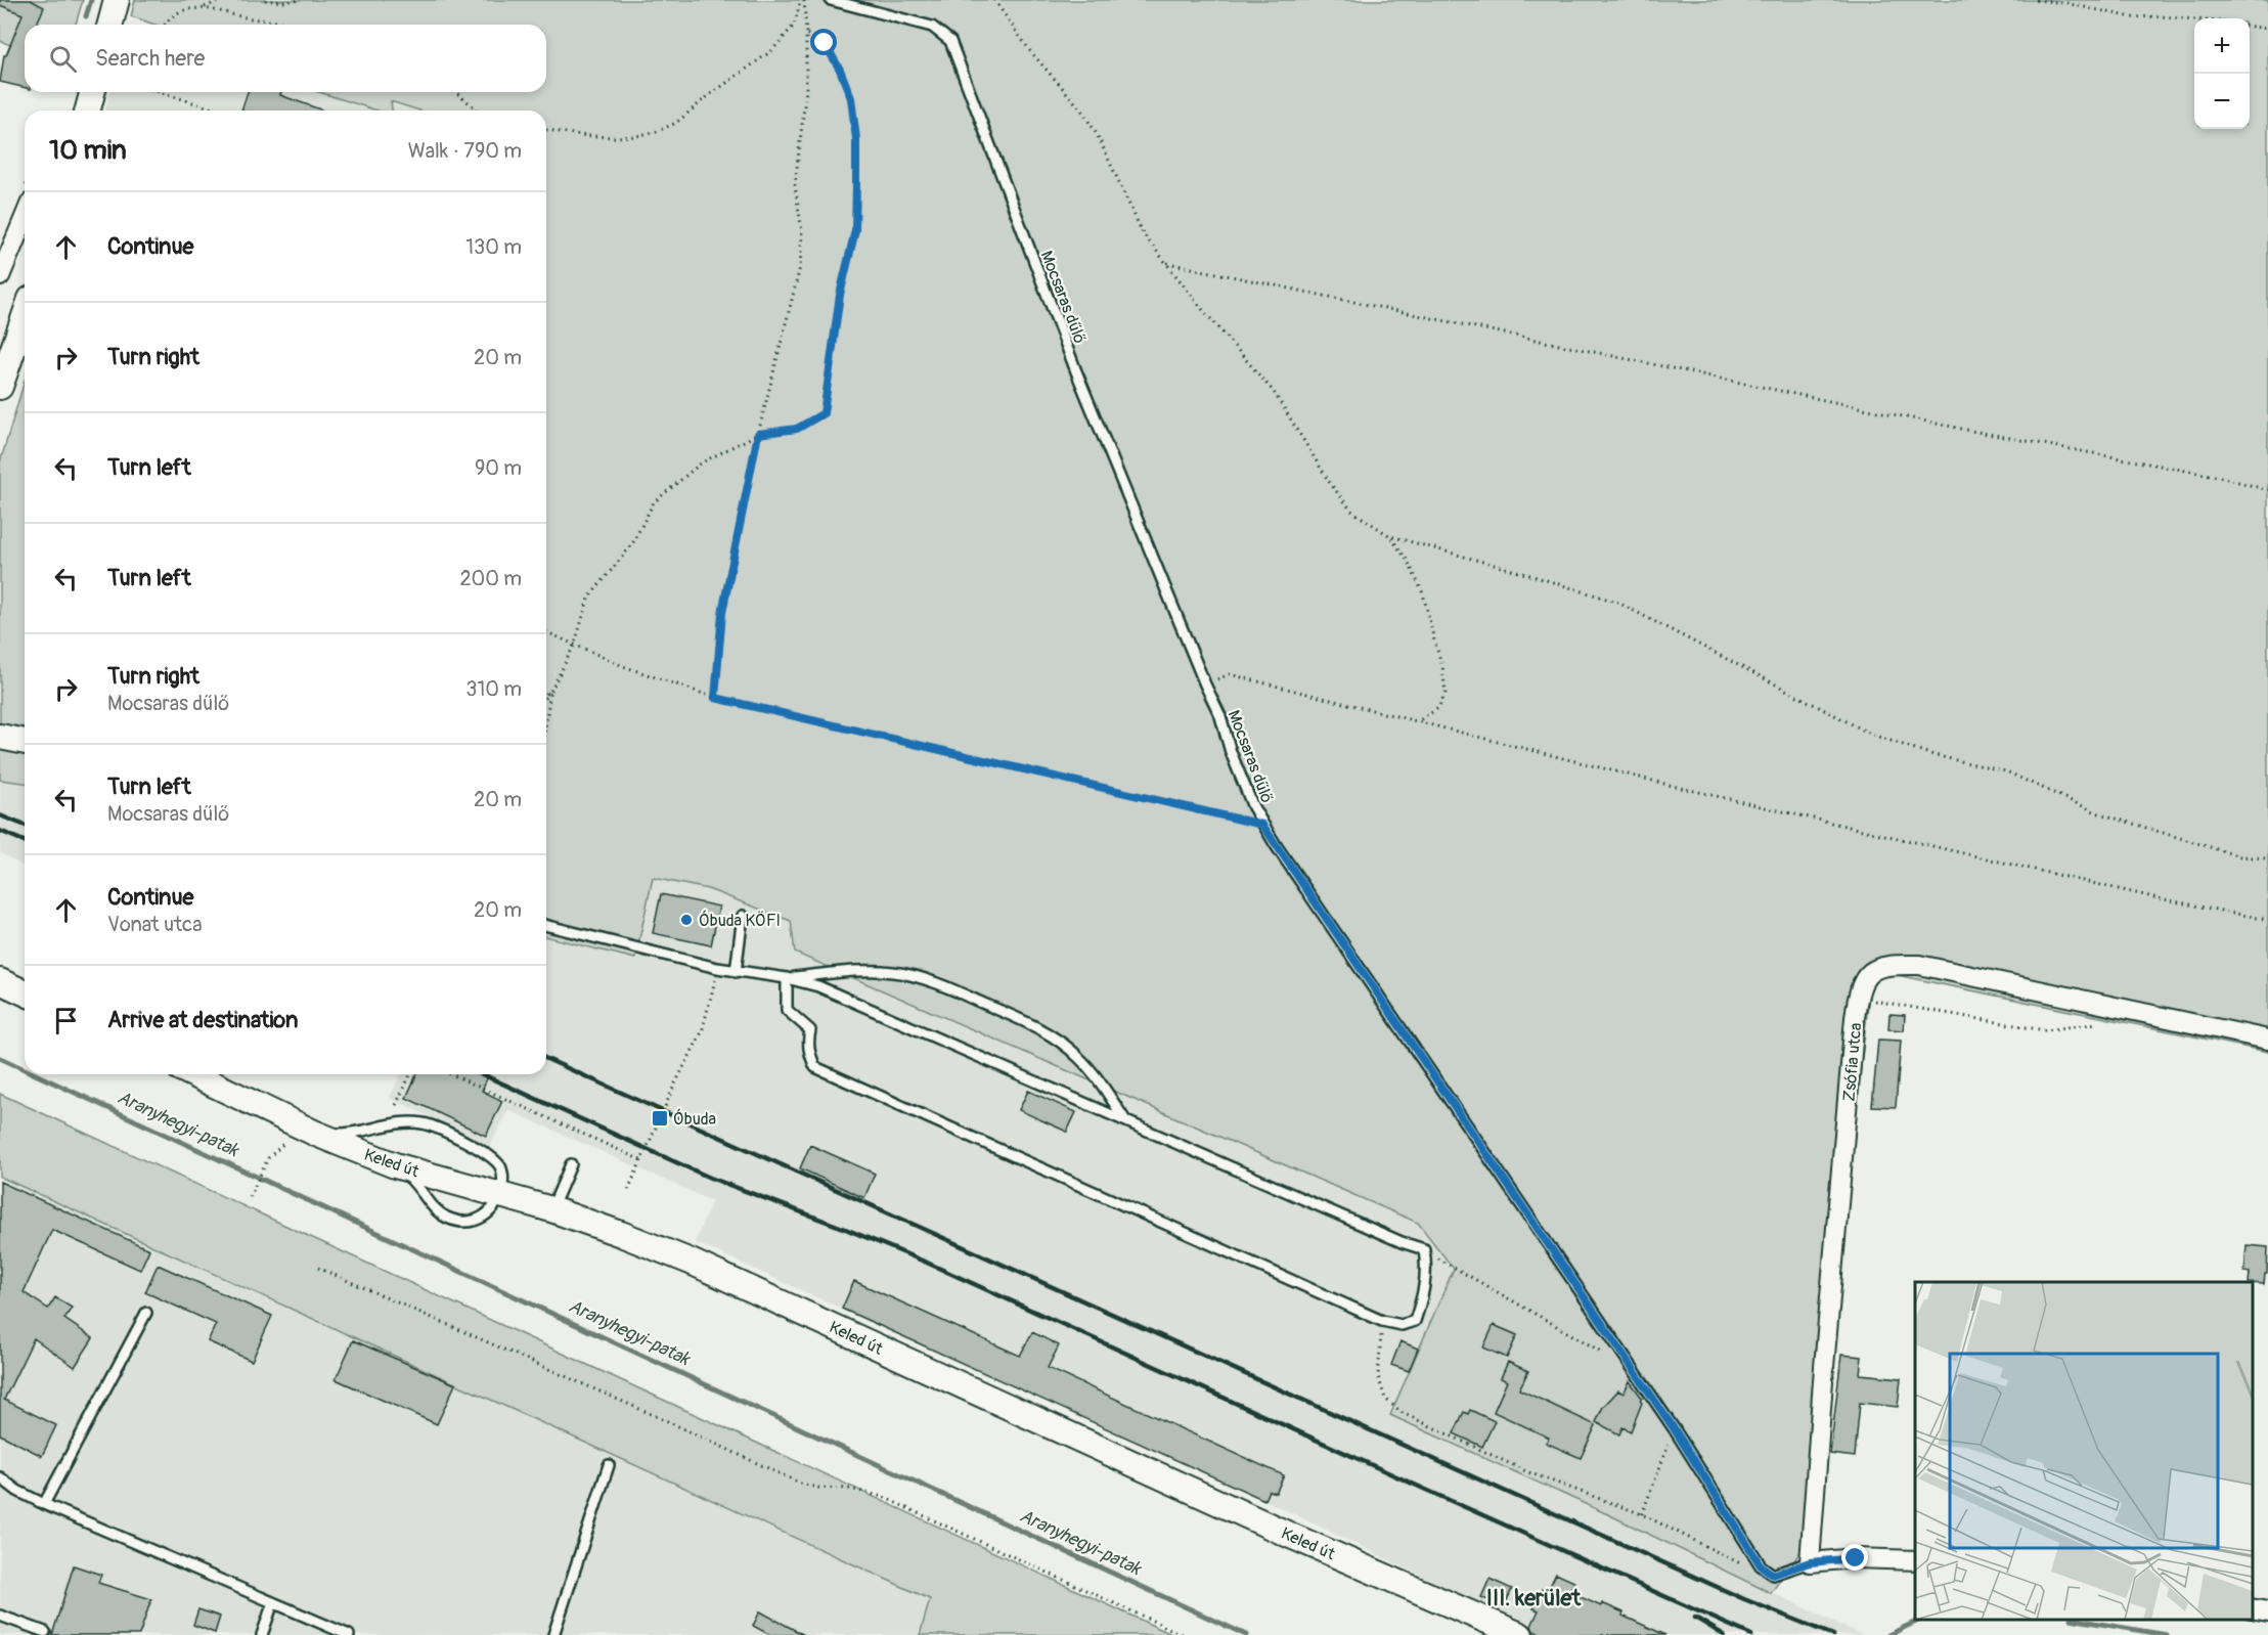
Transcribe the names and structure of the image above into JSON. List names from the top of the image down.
{
  "streets": {
    "street": ["Zsófia utca", "Keled út"],
    "lane": ["Mocsaras dűlő"]
  },
  "districts": ["III. kerület"],
  "water": ["Aranyhegyi-patak"],
  "places": {
    "other": ["Óbuda KÖFI"],
    "transit": ["Óbuda"]
  },
  "page": {
    "map_buttons": ["+", "−"],
    "search": "Search here",
    "heading": ["10 min", "Walk · 790 m"],
    "list": [
      ["Continue", "130 m"],
      ["Turn right", "20 m"],
      ["Turn left", "90 m"],
      ["Turn left", "200 m"],
      ["Turn right", "Mocsaras dűlő", "310 m"],
      ["Turn left", "Mocsaras dűlő", "20 m"],
      ["Continue", "Vonat utca", "20 m"],
      "Arrive at destination"
    ]
  }
}
